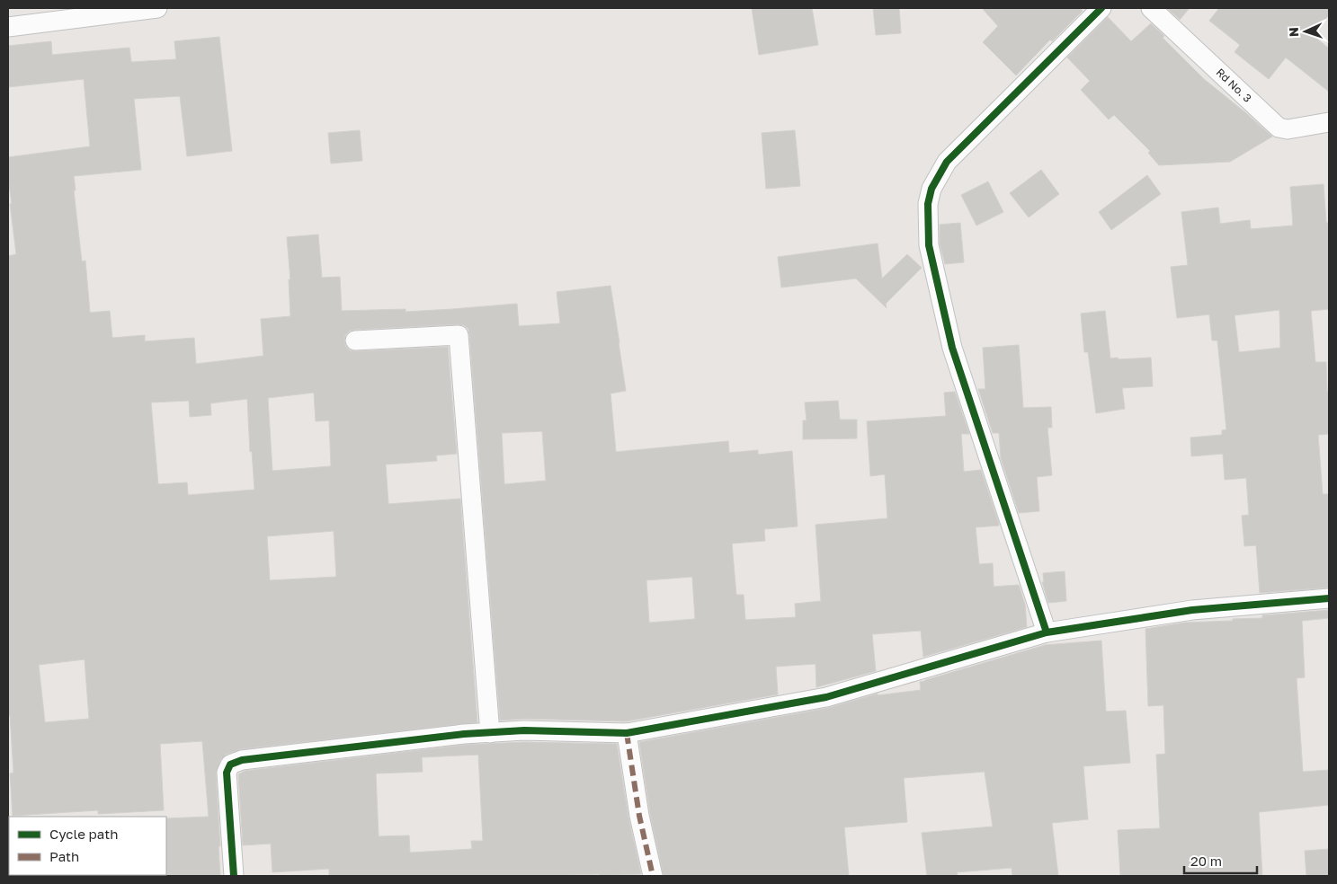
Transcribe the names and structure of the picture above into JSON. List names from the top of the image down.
{
  "streets": {
    "street": ["Rd No. 3"]
  },
  "legend": ["Cycle path", "Path"],
  "scale_bar": "20 m",
  "north": "left"
}
